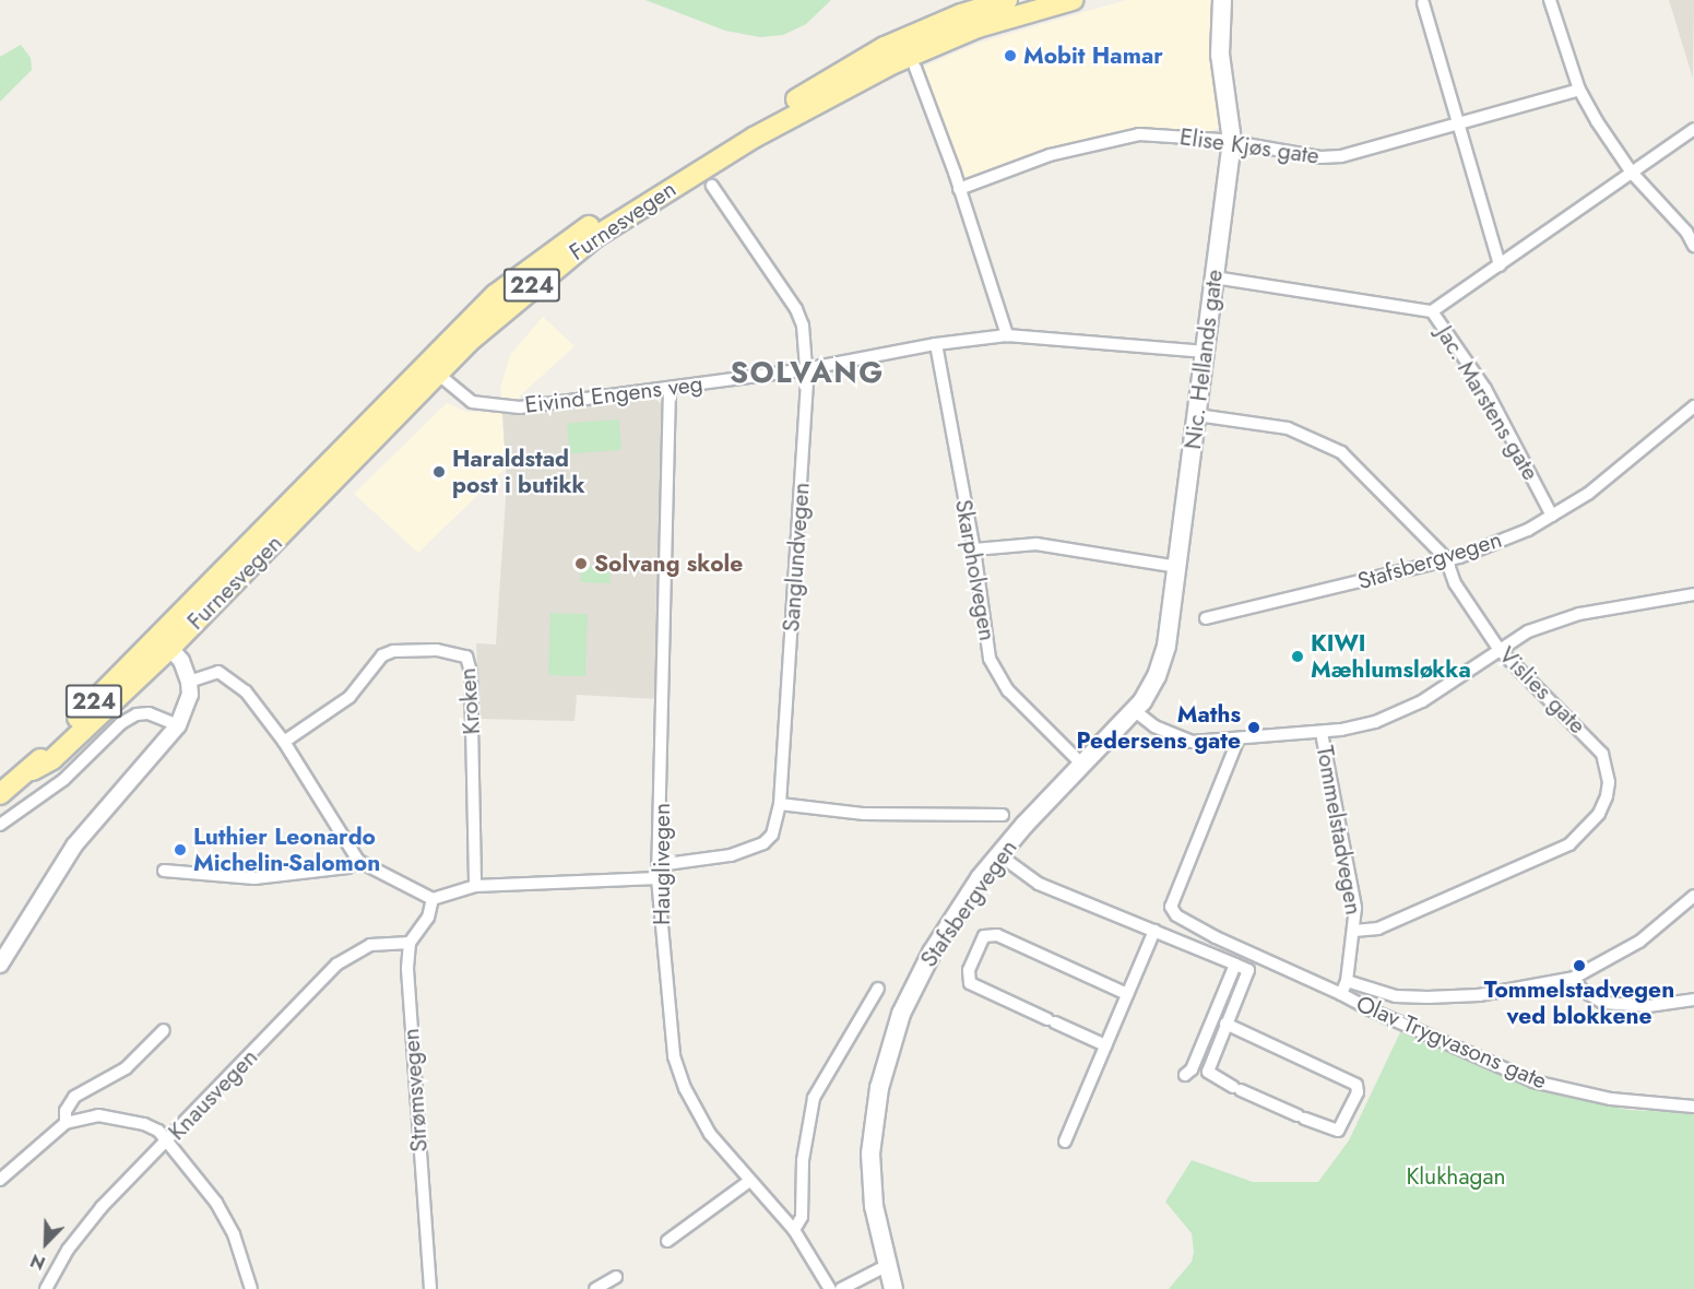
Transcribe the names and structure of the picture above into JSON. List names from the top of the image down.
{
  "streets": {
    "main road": [
      "Furnesvegen",
      "224",
      "Nic. Hellands gate",
      "Stafsbergvegen"
    ],
    "street": [
      "Elise Kjøs gate",
      "Eivind Engens veg",
      "Jac. Marstens gate",
      "Sanglundvegen",
      "Skarpholvegen",
      "Vislies gate",
      "Kroken",
      "Tommelstadvegen",
      "Hauglivegen",
      "Olav Trygvasons gate",
      "Strømsvegen",
      "Knausvegen"
    ]
  },
  "crossings": [
    ["Elise Kjøs gate", "Nic. Hellands gate"],
    ["Furnesvegen", "224"],
    ["Furnesvegen", "Eivind Engens veg"],
    ["Nic. Hellands gate", "Eivind Engens veg"],
    ["Nic. Hellands gate", "Jac. Marstens gate"],
    ["Nic. Hellands gate", "Stafsbergvegen"],
    ["Nic. Hellands gate", "Vislies gate"],
    ["Eivind Engens veg", "Sanglundvegen"],
    ["Eivind Engens veg", "Skarpholvegen"],
    ["Eivind Engens veg", "Hauglivegen"],
    ["Jac. Marstens gate", "Stafsbergvegen"],
    ["Sanglundvegen", "Hauglivegen"],
    ["Stafsbergvegen", "Skarpholvegen"],
    ["Stafsbergvegen", "Vislies gate"],
    ["Vislies gate", "Tommelstadvegen"],
    ["Tommelstadvegen", "Olav Trygvasons gate"],
    ["Strømsvegen", "Knausvegen"]
  ],
  "districts": ["SOLVANG"],
  "parks": ["Klukhagan"],
  "places": [
    "Mobit Hamar",
    "Haraldstad post i butikk",
    "Solvang skole",
    "KIWI Mæhlumsløkka",
    "Maths Pedersens gate",
    "Luthier Leonardo Michelin-Salomon",
    "Tommelstadvegen ved blokkene"
  ],
  "north": "bottom left"
}
